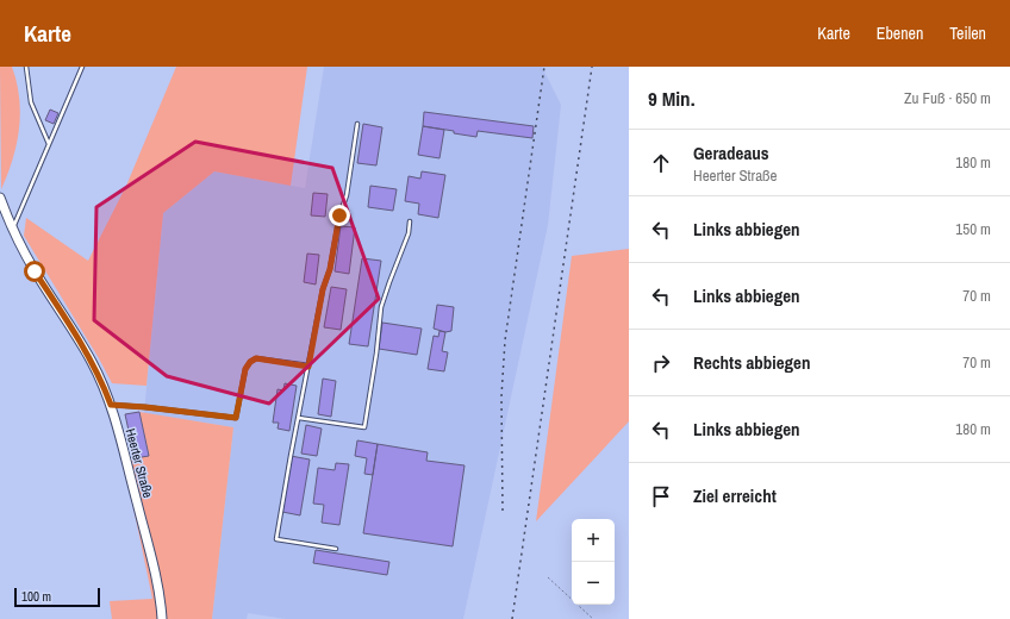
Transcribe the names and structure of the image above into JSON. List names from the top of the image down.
{
  "streets": {
    "main road": ["Heerter Straße"]
  },
  "scale_bar": "100 m",
  "page": {
    "header": "Karte",
    "nav": ["Karte", "Ebenen", "Teilen"],
    "heading": ["9 Min.", "Zu Fuß · 650 m"],
    "list": [
      ["Geradeaus", "Heerter Straße", "180 m"],
      ["Links abbiegen", "150 m"],
      ["Links abbiegen", "70 m"],
      ["Rechts abbiegen", "70 m"],
      ["Links abbiegen", "180 m"],
      "Ziel erreicht"
    ],
    "map_buttons": ["+", "−"],
    "scale": "100 m"
  }
}
